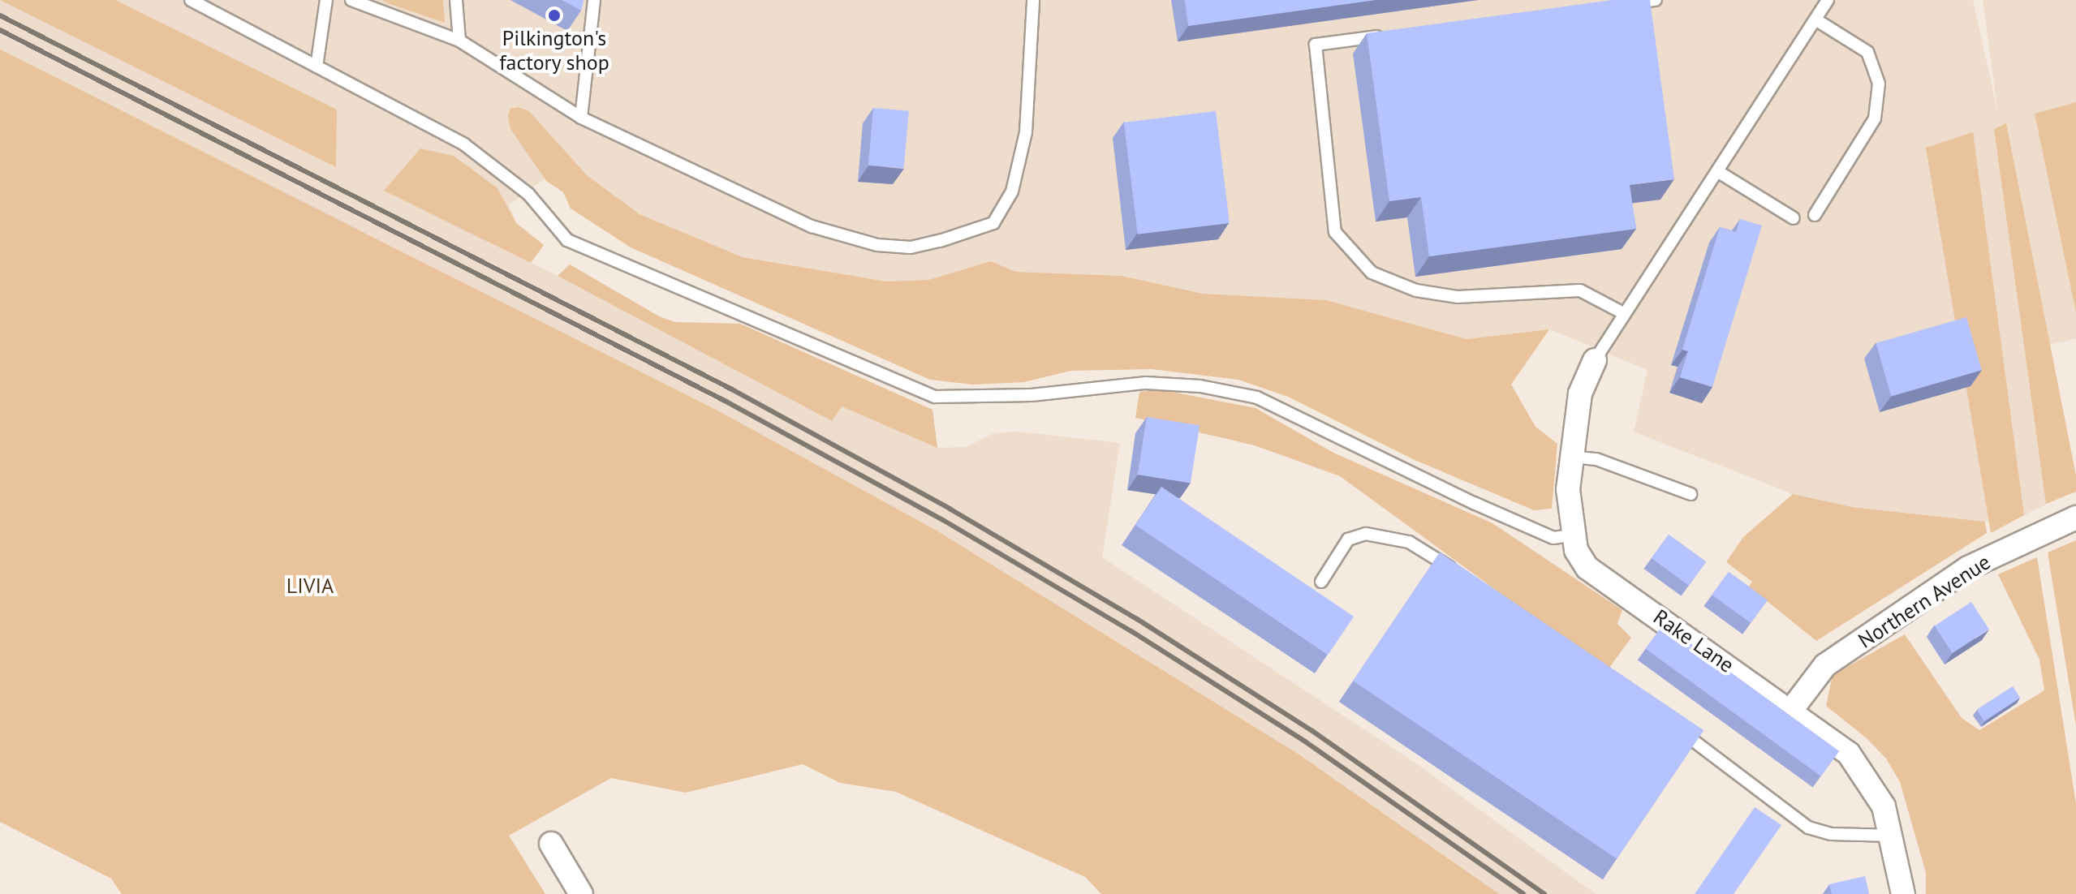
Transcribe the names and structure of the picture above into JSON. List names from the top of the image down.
{
  "streets": {
    "street": ["Northern Avenue", "Rake Lane"]
  },
  "crossings": [
    ["Northern Avenue", "Rake Lane"]
  ],
  "parks": ["LIVIA"],
  "places": ["Pilkington's factory shop"]
}
